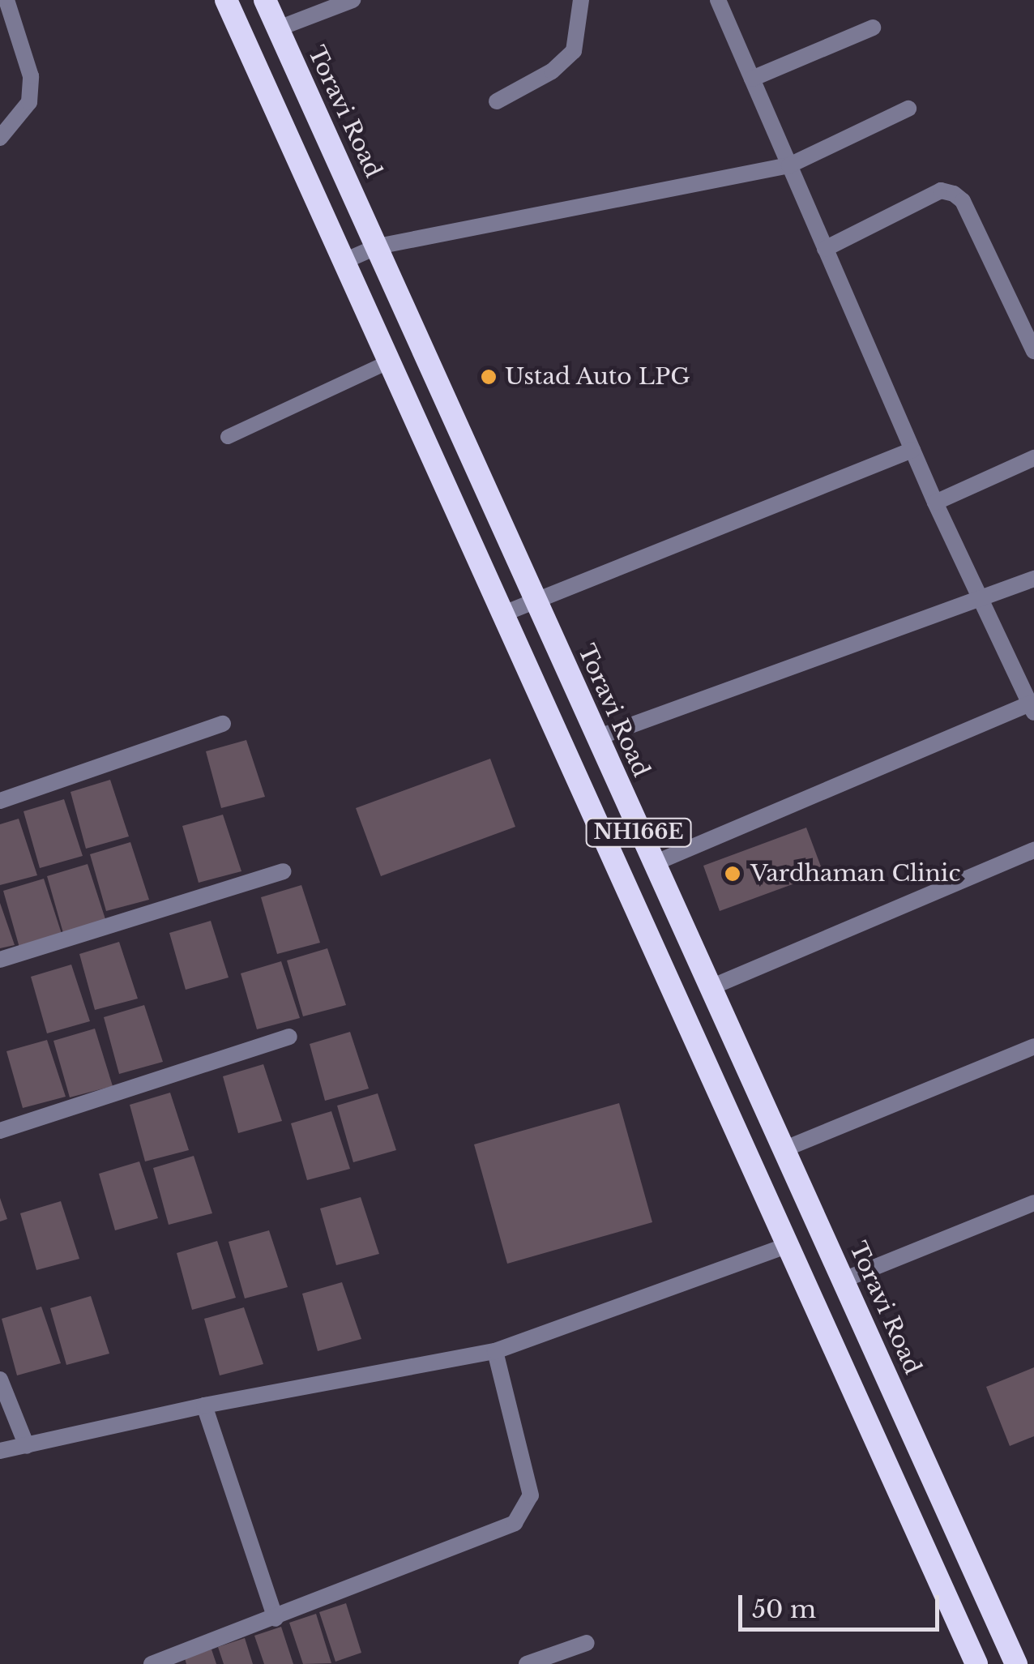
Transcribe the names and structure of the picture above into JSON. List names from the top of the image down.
{
  "streets": {
    "highway": ["Toravi Road", "NH166E"]
  },
  "places": ["Ustad Auto LPG", "Vardhaman Clinic"],
  "scale_bar": "50 m"
}
